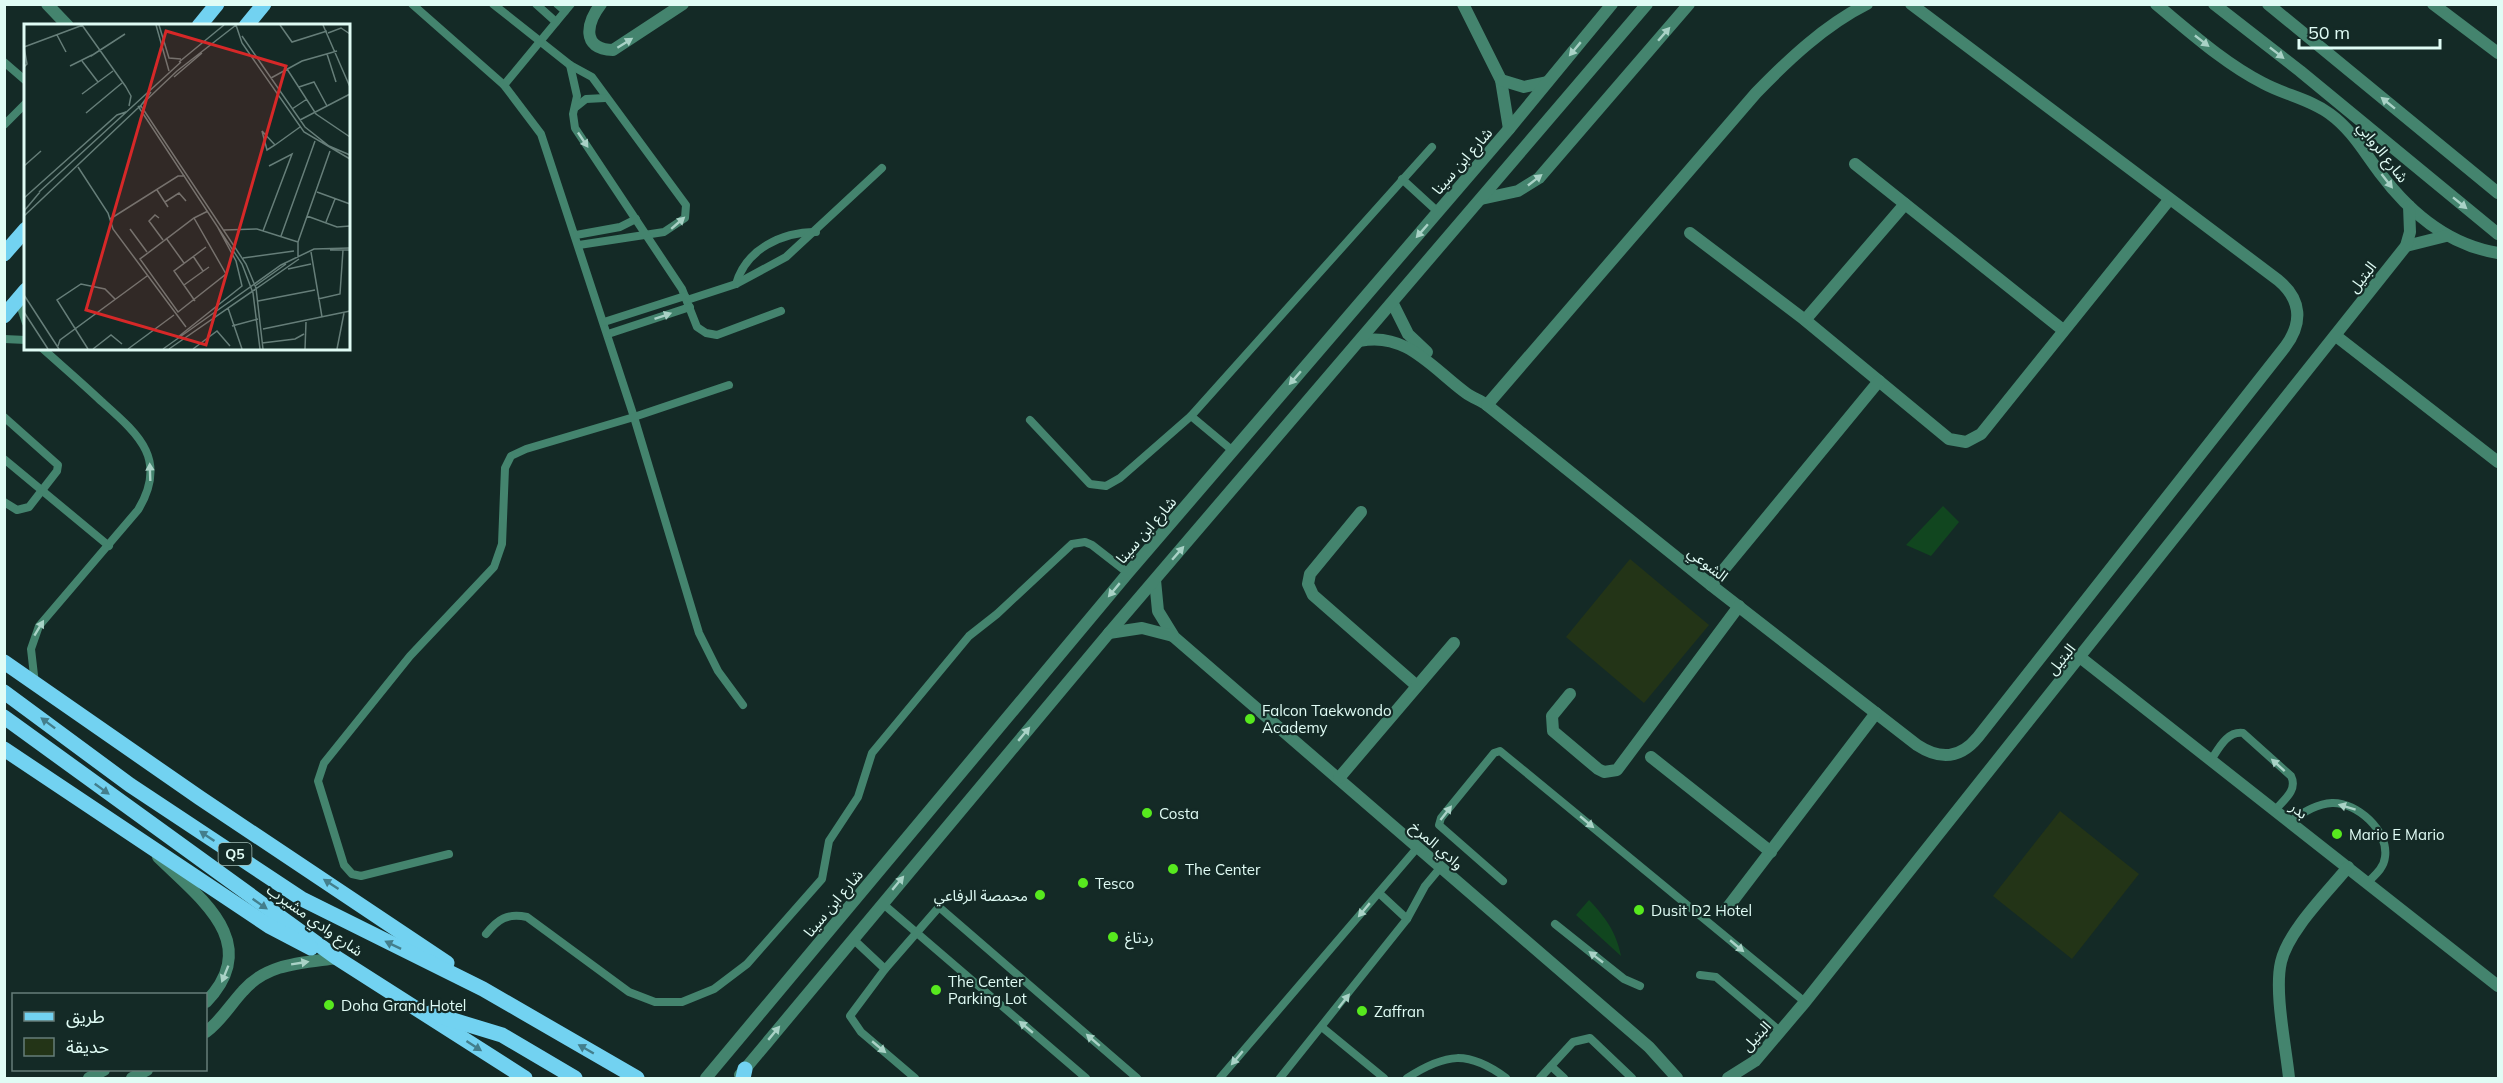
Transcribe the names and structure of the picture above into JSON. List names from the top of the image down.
{
  "streets": {
    "main road": ["Q5", "شارع وادي مشيرب"],
    "street": [
      "شارع الروابي",
      "شارع ابن سينا",
      "البتيل",
      "الشوعي",
      "بدر",
      "وادي المرخ"
    ]
  },
  "crossings": [
    ["البتيل", "بدر"]
  ],
  "places": [
    "Falcon Taekwondo Academy",
    "Costa",
    "Mario E Mario",
    "The Center",
    "Tesco",
    "محمصة الرفاعي",
    "Dusit D2 Hotel",
    "ردتاغ",
    "The Center Parking Lot",
    "Doha Grand Hotel",
    "Zaffran"
  ],
  "legend": ["طريق", "حديقة"],
  "scale_bar": "50 m"
}
